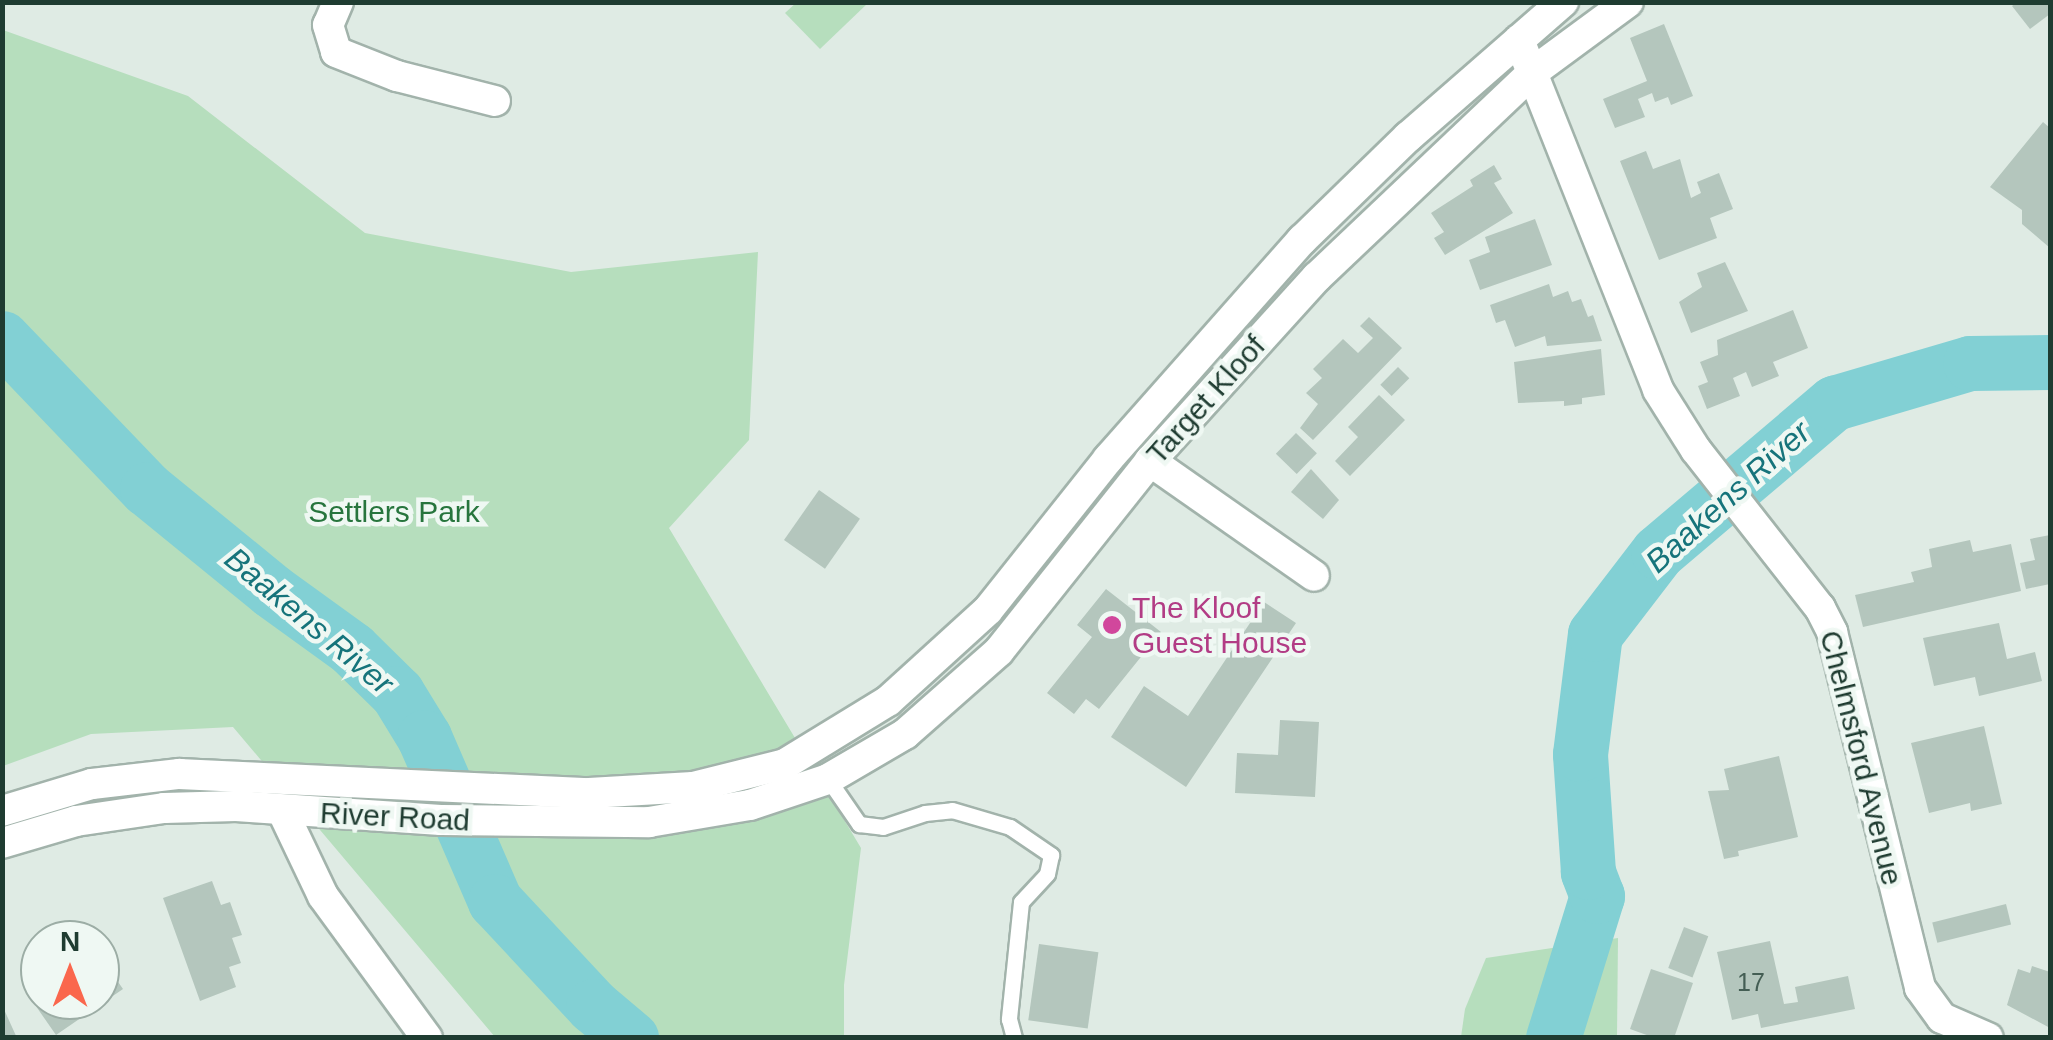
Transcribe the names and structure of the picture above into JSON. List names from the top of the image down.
{
  "streets": {
    "main road": ["Target Kloof", "Chelmsford Avenue", "River Road"]
  },
  "crossings": [
    ["Target Kloof", "Chelmsford Avenue"],
    ["Target Kloof", "River Road"]
  ],
  "water": ["Baakens River"],
  "parks": ["Settlers Park"],
  "places": ["The Kloof Guest House"],
  "house_numbers": ["17"],
  "north": "top"
}
